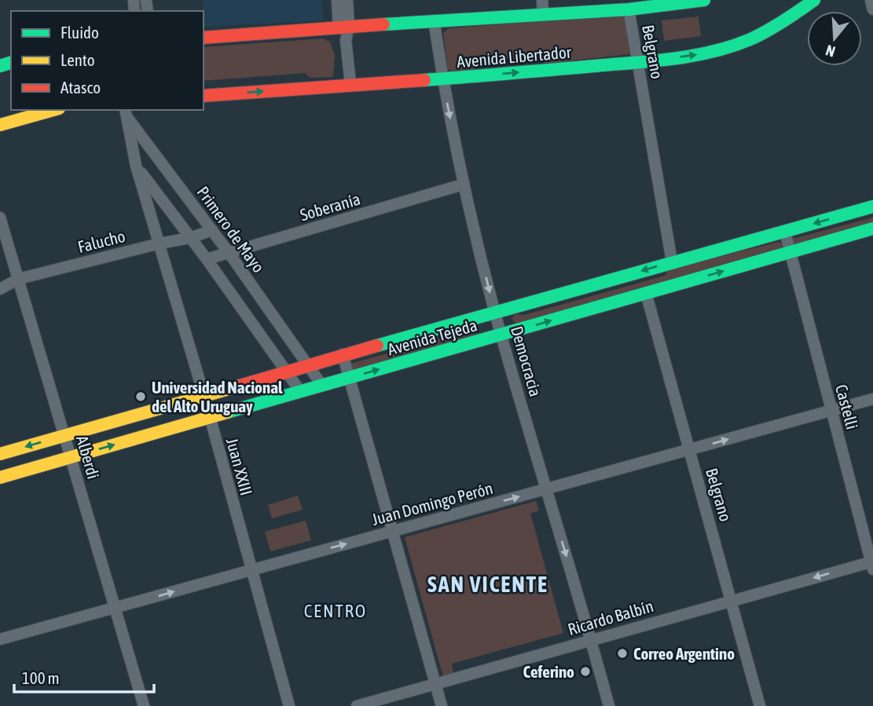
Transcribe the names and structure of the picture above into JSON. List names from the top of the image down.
{
  "streets": {
    "main road": ["Avenida Libertador", "Avenida Tejeda"],
    "street": [
      "Belgrano",
      "Soberanía",
      "Primero de Mayo",
      "Falucho",
      "Democracia",
      "Castelli",
      "Alberdi",
      "Juan XXIII",
      "Juan Domingo Perón",
      "Ricardo Balbín"
    ]
  },
  "crossings": [
    ["Belgrano", "Avenida Libertador"],
    ["Belgrano", "Avenida Tejeda"],
    ["Belgrano", "Juan Domingo Perón"],
    ["Belgrano", "Ricardo Balbín"],
    ["Avenida Libertador", "Democracia"],
    ["Soberanía", "Primero de Mayo"],
    ["Soberanía", "Democracia"],
    ["Primero de Mayo", "Falucho"],
    ["Primero de Mayo", "Avenida Tejeda"],
    ["Primero de Mayo", "Juan XXIII"],
    ["Falucho", "Alberdi"],
    ["Falucho", "Juan XXIII"],
    ["Avenida Tejeda", "Democracia"],
    ["Avenida Tejeda", "Castelli"],
    ["Avenida Tejeda", "Alberdi"],
    ["Avenida Tejeda", "Juan XXIII"],
    ["Democracia", "Juan Domingo Perón"],
    ["Democracia", "Ricardo Balbín"],
    ["Castelli", "Juan Domingo Perón"],
    ["Castelli", "Ricardo Balbín"],
    ["Alberdi", "Juan Domingo Perón"],
    ["Juan XXIII", "Juan Domingo Perón"]
  ],
  "one_way": ["Democracia", "Juan Domingo Perón"],
  "districts": ["SAN VICENTE", "CENTRO"],
  "places": ["Universidad Nacional del Alto Uruguay", "Correo Argentino", "Ceferino"],
  "legend": ["Fluido", "Lento", "Atasco"],
  "scale_bar": "100 m",
  "north": "bottom"
}
